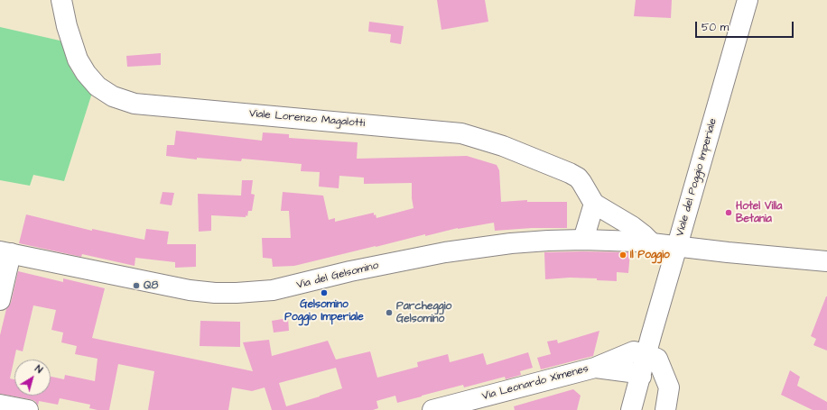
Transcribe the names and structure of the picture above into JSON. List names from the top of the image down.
{
  "streets": {
    "street": [
      "Viale Lorenzo Magalotti",
      "Viale del Poggio Imperiale",
      "Via del Gelsomino",
      "Via Leonardo Ximenes"
    ]
  },
  "crossings": [
    ["Viale Lorenzo Magalotti", "Via del Gelsomino"],
    ["Viale del Poggio Imperiale", "Via del Gelsomino"],
    ["Viale del Poggio Imperiale", "Via Leonardo Ximenes"]
  ],
  "places": [
    "Hotel Villa Betania",
    "Il Poggio",
    "Q8",
    "Gelsomino Poggio Imperiale",
    "Parcheggio Gelsomino"
  ],
  "scale_bar": "50 m",
  "north": "top right"
}
